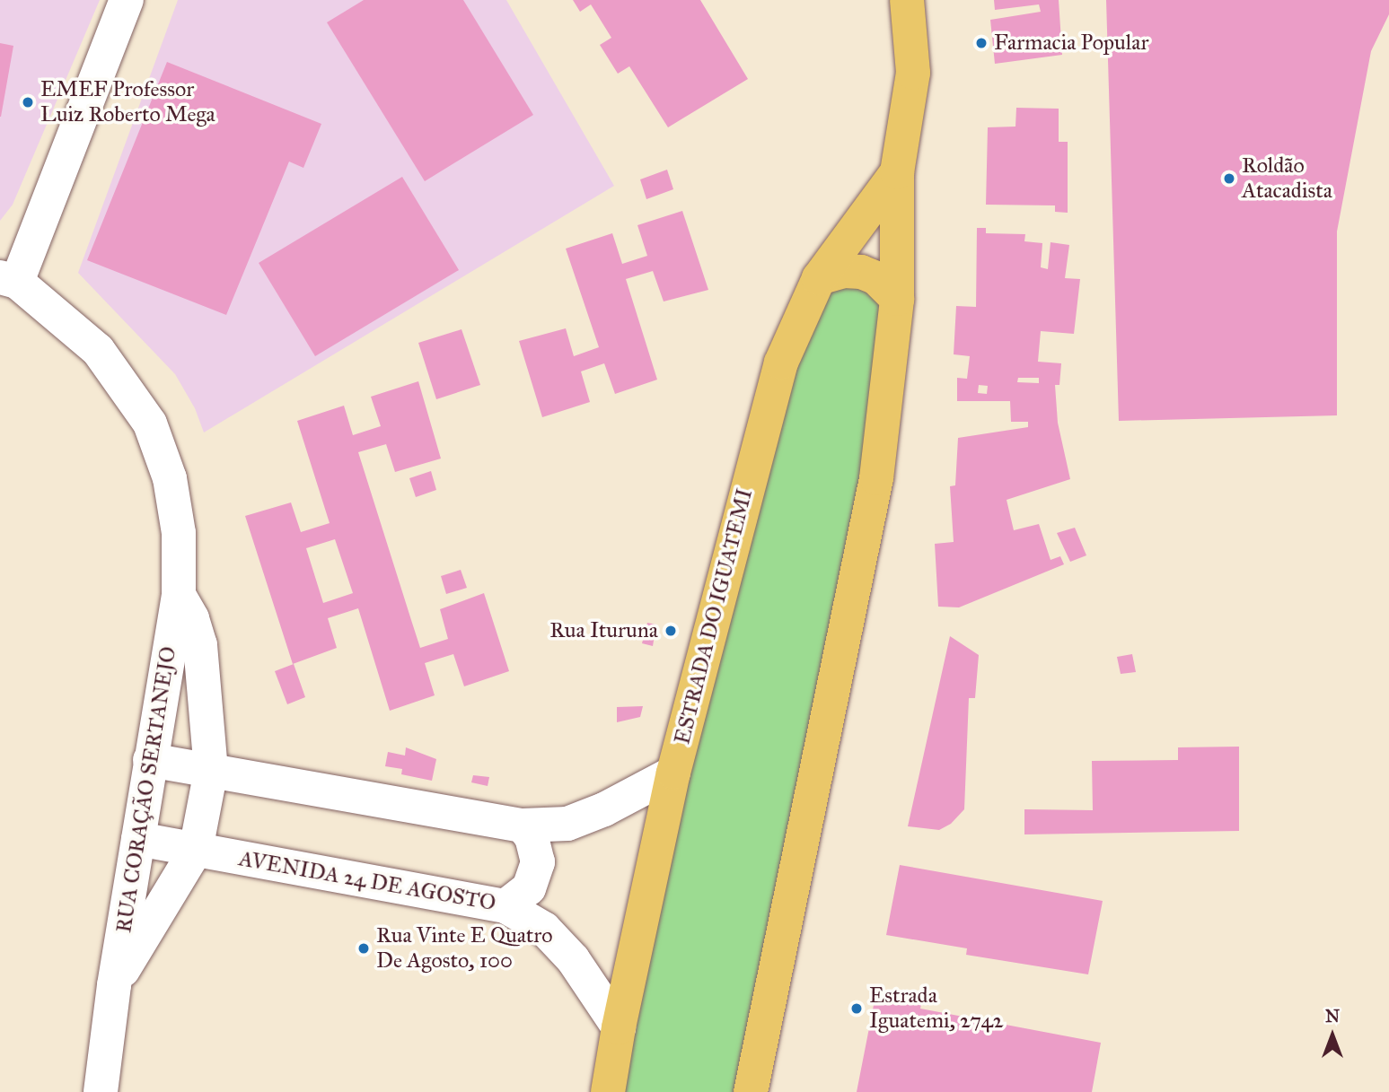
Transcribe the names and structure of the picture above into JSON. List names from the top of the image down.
{
  "streets": {
    "main road": ["ESTRADA DO IGUATEMI"],
    "street": ["RUA CORAÇÃO SERTANEJO", "AVENIDA 24 DE AGOSTO"]
  },
  "crossings": [
    ["ESTRADA DO IGUATEMI", "AVENIDA 24 DE AGOSTO"],
    ["RUA CORAÇÃO SERTANEJO", "AVENIDA 24 DE AGOSTO"]
  ],
  "places": [
    "Farmacia Popular",
    "EMEF Professor Luiz Roberto Mega",
    "Roldão Atacadista",
    "Rua Ituruna",
    "Rua Vinte E Quatro De Agosto, 100",
    "Estrada Iguatemi, 2742"
  ],
  "north": "top"
}
